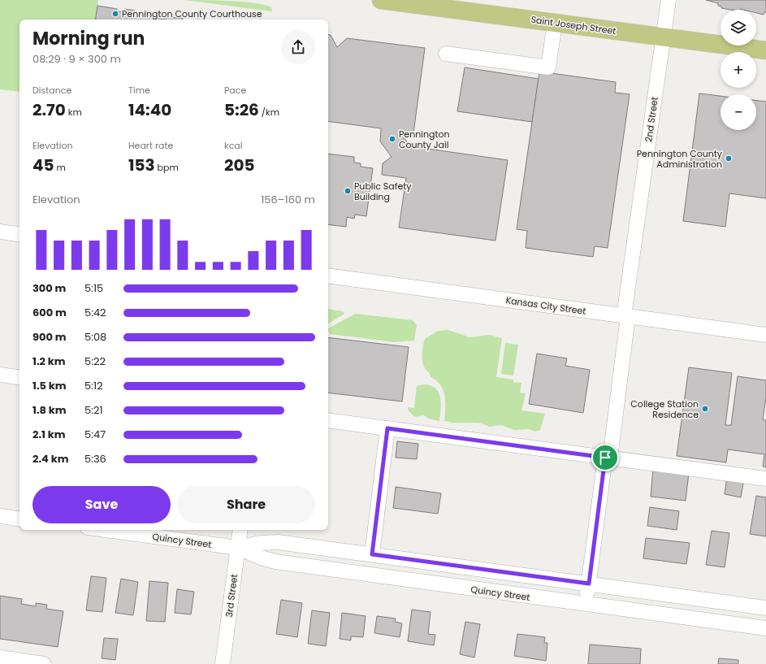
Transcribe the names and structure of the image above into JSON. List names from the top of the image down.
{
  "streets": {
    "main road": ["Saint Joseph Street"],
    "street": [
      "2nd Street",
      "Kansas City Street",
      "Quincy Street",
      "3rd Street"
    ]
  },
  "crossings": [
    ["Saint Joseph Street", "2nd Street"],
    ["2nd Street", "Kansas City Street"],
    ["Quincy Street", "3rd Street"]
  ],
  "places": [
    "Pennington County Courthouse",
    "Pennington County Jail",
    "Pennington County Administration",
    "Public Safety Building",
    "College Station Residence"
  ],
  "page": {
    "map_buttons": ["+", "−"],
    "heading": ["Morning run", "08:29 · 9 × 300 m"],
    "stats": [
      ["Distance", "2.70 km"],
      ["Time", "14:40"],
      ["Pace", "5:26 /km"],
      ["Elevation", "45 m"],
      ["Heart rate", "153 bpm"],
      ["kcal", "205"]
    ],
    "chart": ["Elevation", "156–160 m"],
    "list": [
      {
        "name": "300 m",
        "note": "5:15"
      },
      {
        "name": "600 m",
        "note": "5:42"
      },
      {
        "name": "900 m",
        "note": "5:08"
      },
      {
        "name": "1.2 km",
        "note": "5:22"
      },
      {
        "name": "1.5 km",
        "note": "5:12"
      },
      {
        "name": "1.8 km",
        "note": "5:21"
      },
      {
        "name": "2.1 km",
        "note": "5:47"
      },
      {
        "name": "2.4 km",
        "note": "5:36"
      }
    ],
    "buttons": ["Save", "Share"]
  }
}
